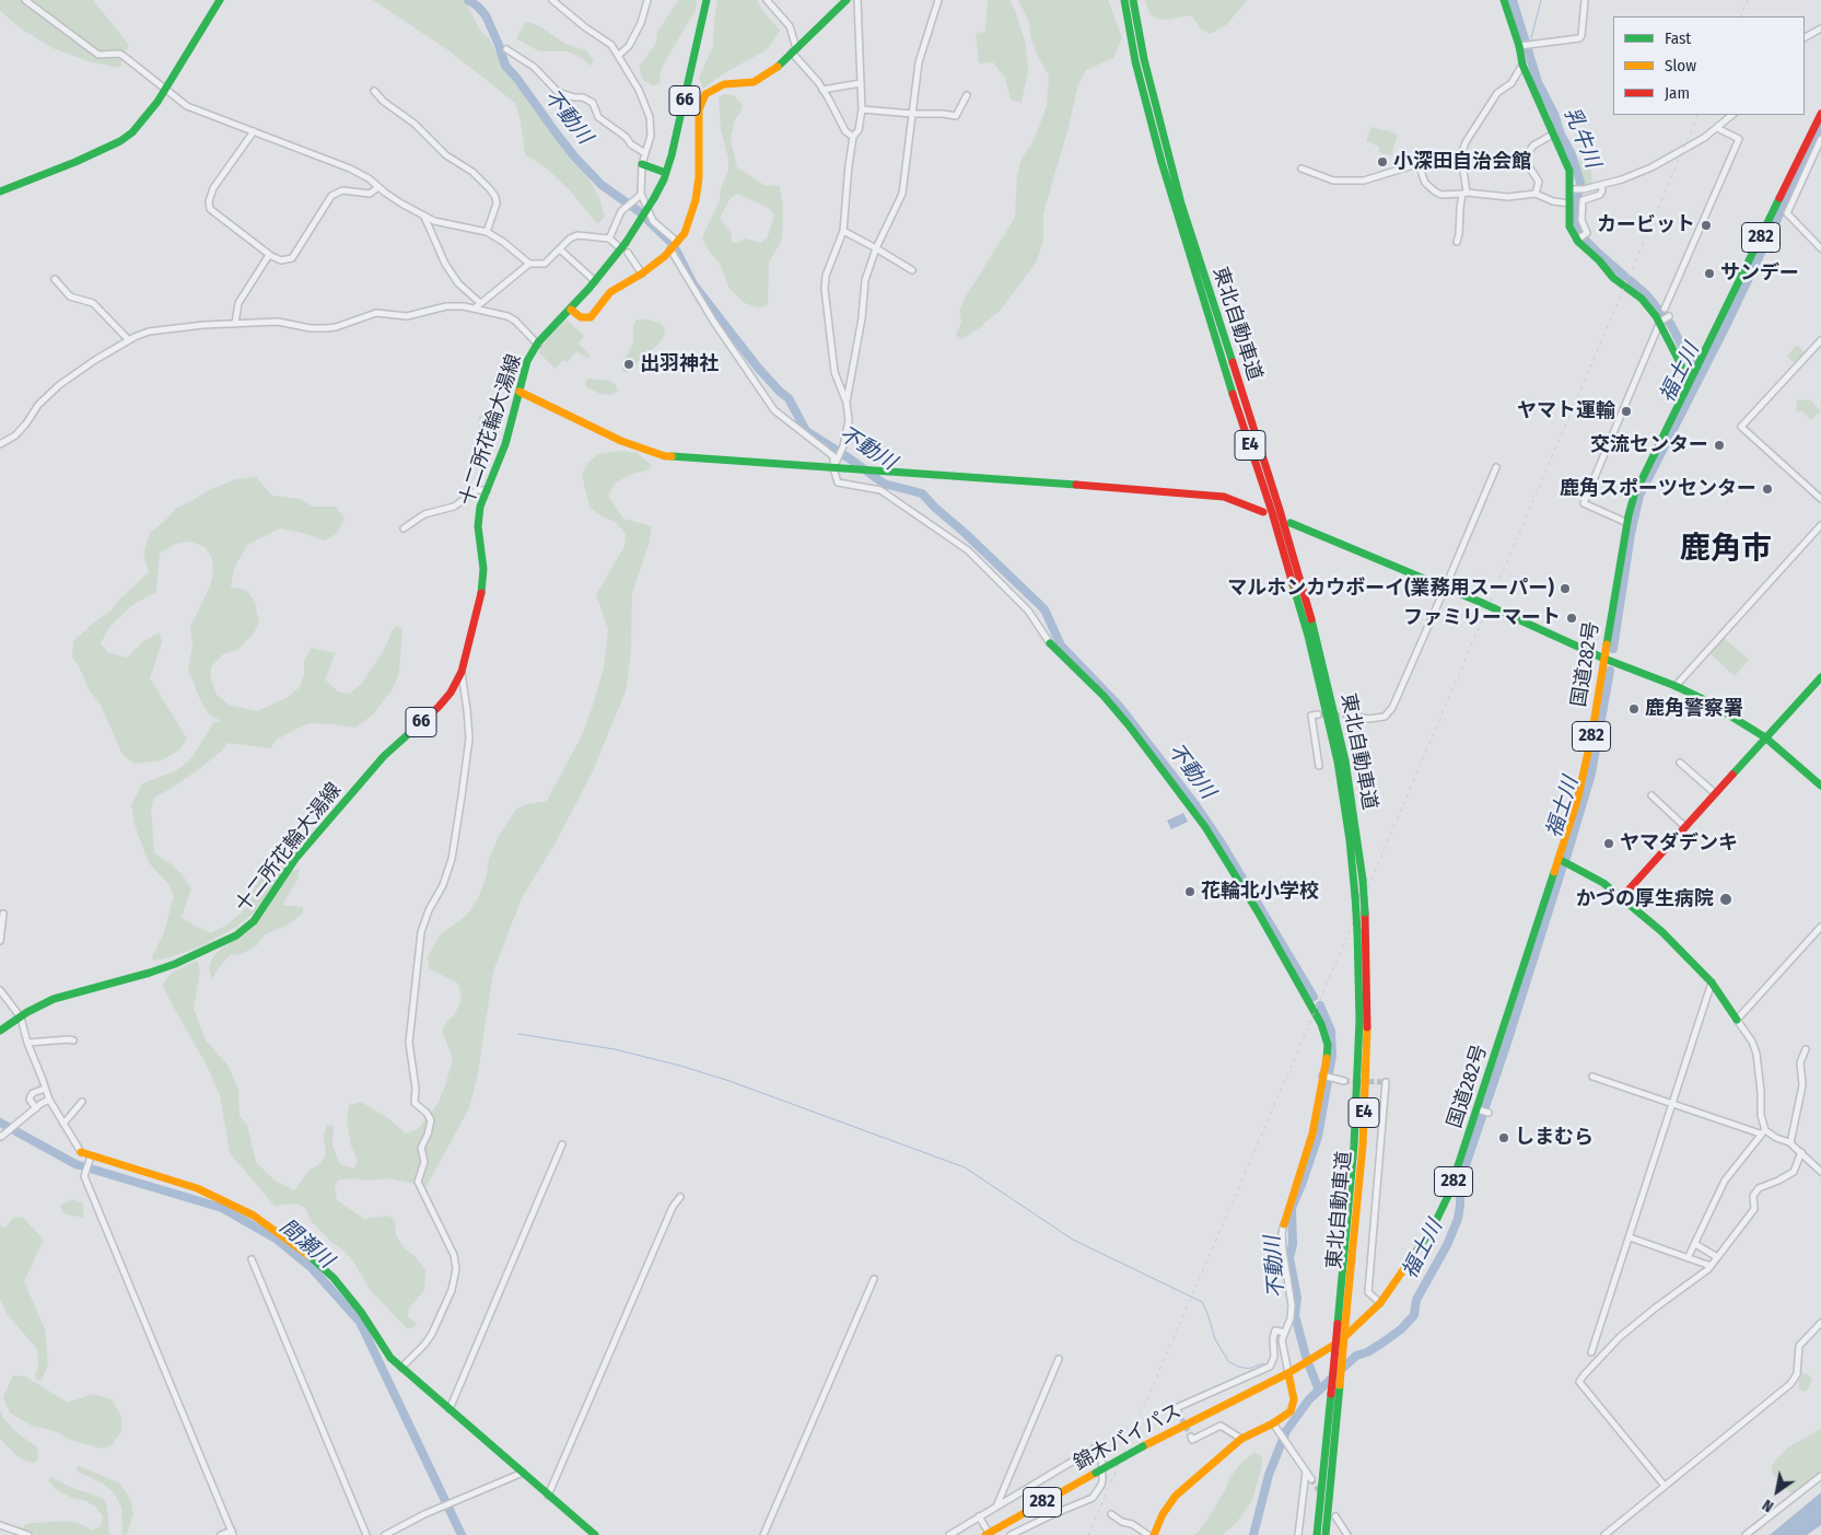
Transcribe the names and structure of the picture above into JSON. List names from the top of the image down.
{
  "streets": {
    "main road": [
      "66",
      "282",
      "東北自動車道",
      "十二所花輪大湯線",
      "E4",
      "国道282号",
      "錦木バイパス"
    ]
  },
  "crossings": [
    ["国道282号", "錦木バイパス"]
  ],
  "districts": ["鹿角市"],
  "water": [
    "不動川",
    "乳牛川",
    "福士川",
    "間瀬川"
  ],
  "places": [
    "小深田自治会館",
    "カービット",
    "サンデー",
    "出羽神社",
    "ヤマト運輸",
    "交流センター",
    "鹿角スポーツセンター",
    "マルホンカウボーイ(業務用スーパー)",
    "ファミリーマート",
    "鹿角警察署",
    "ヤマダデンキ",
    "花輪北小学校",
    "かづの厚生病院",
    "しまむら"
  ],
  "legend": ["Fast", "Slow", "Jam"],
  "north": "bottom left"
}
